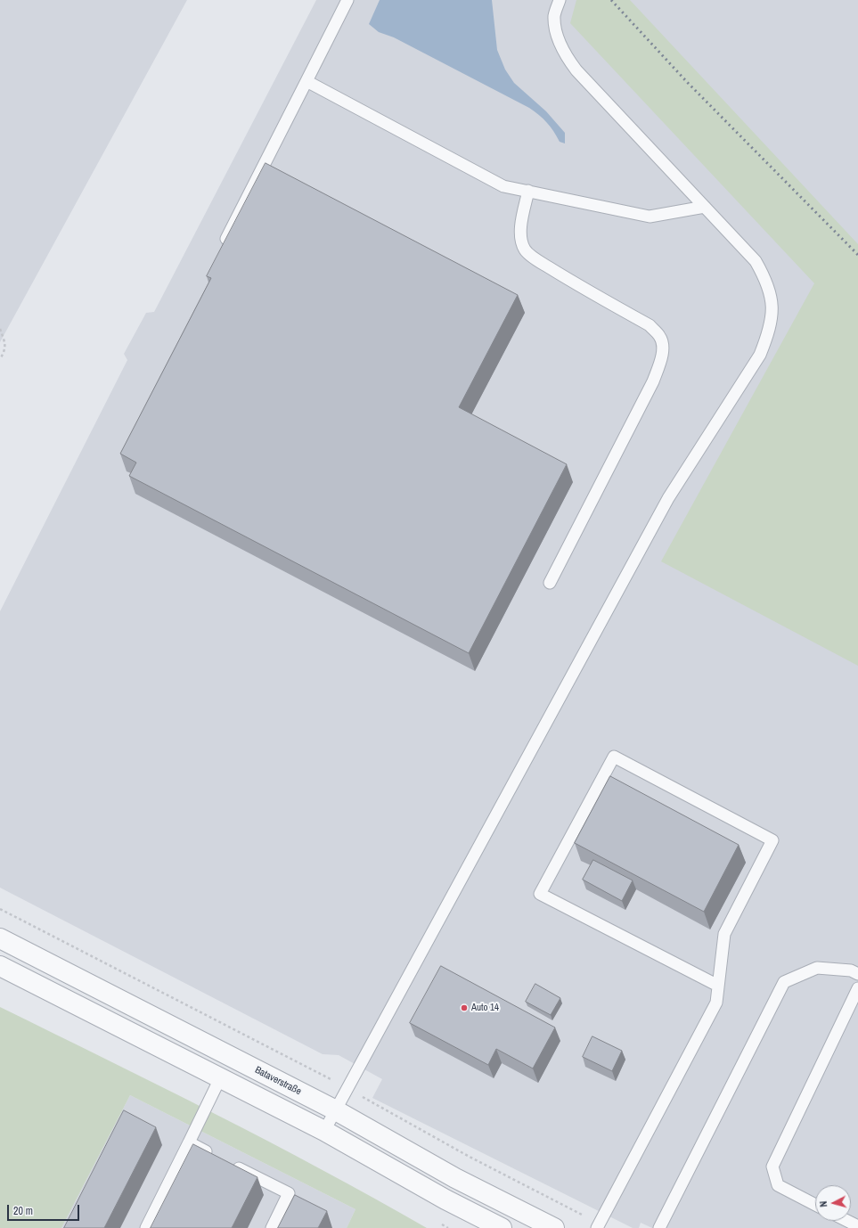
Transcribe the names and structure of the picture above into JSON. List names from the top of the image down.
{
  "streets": {
    "street": ["Bataverstraße"]
  },
  "places": ["Auto 14"],
  "scale_bar": "20 m",
  "north": "left"
}
